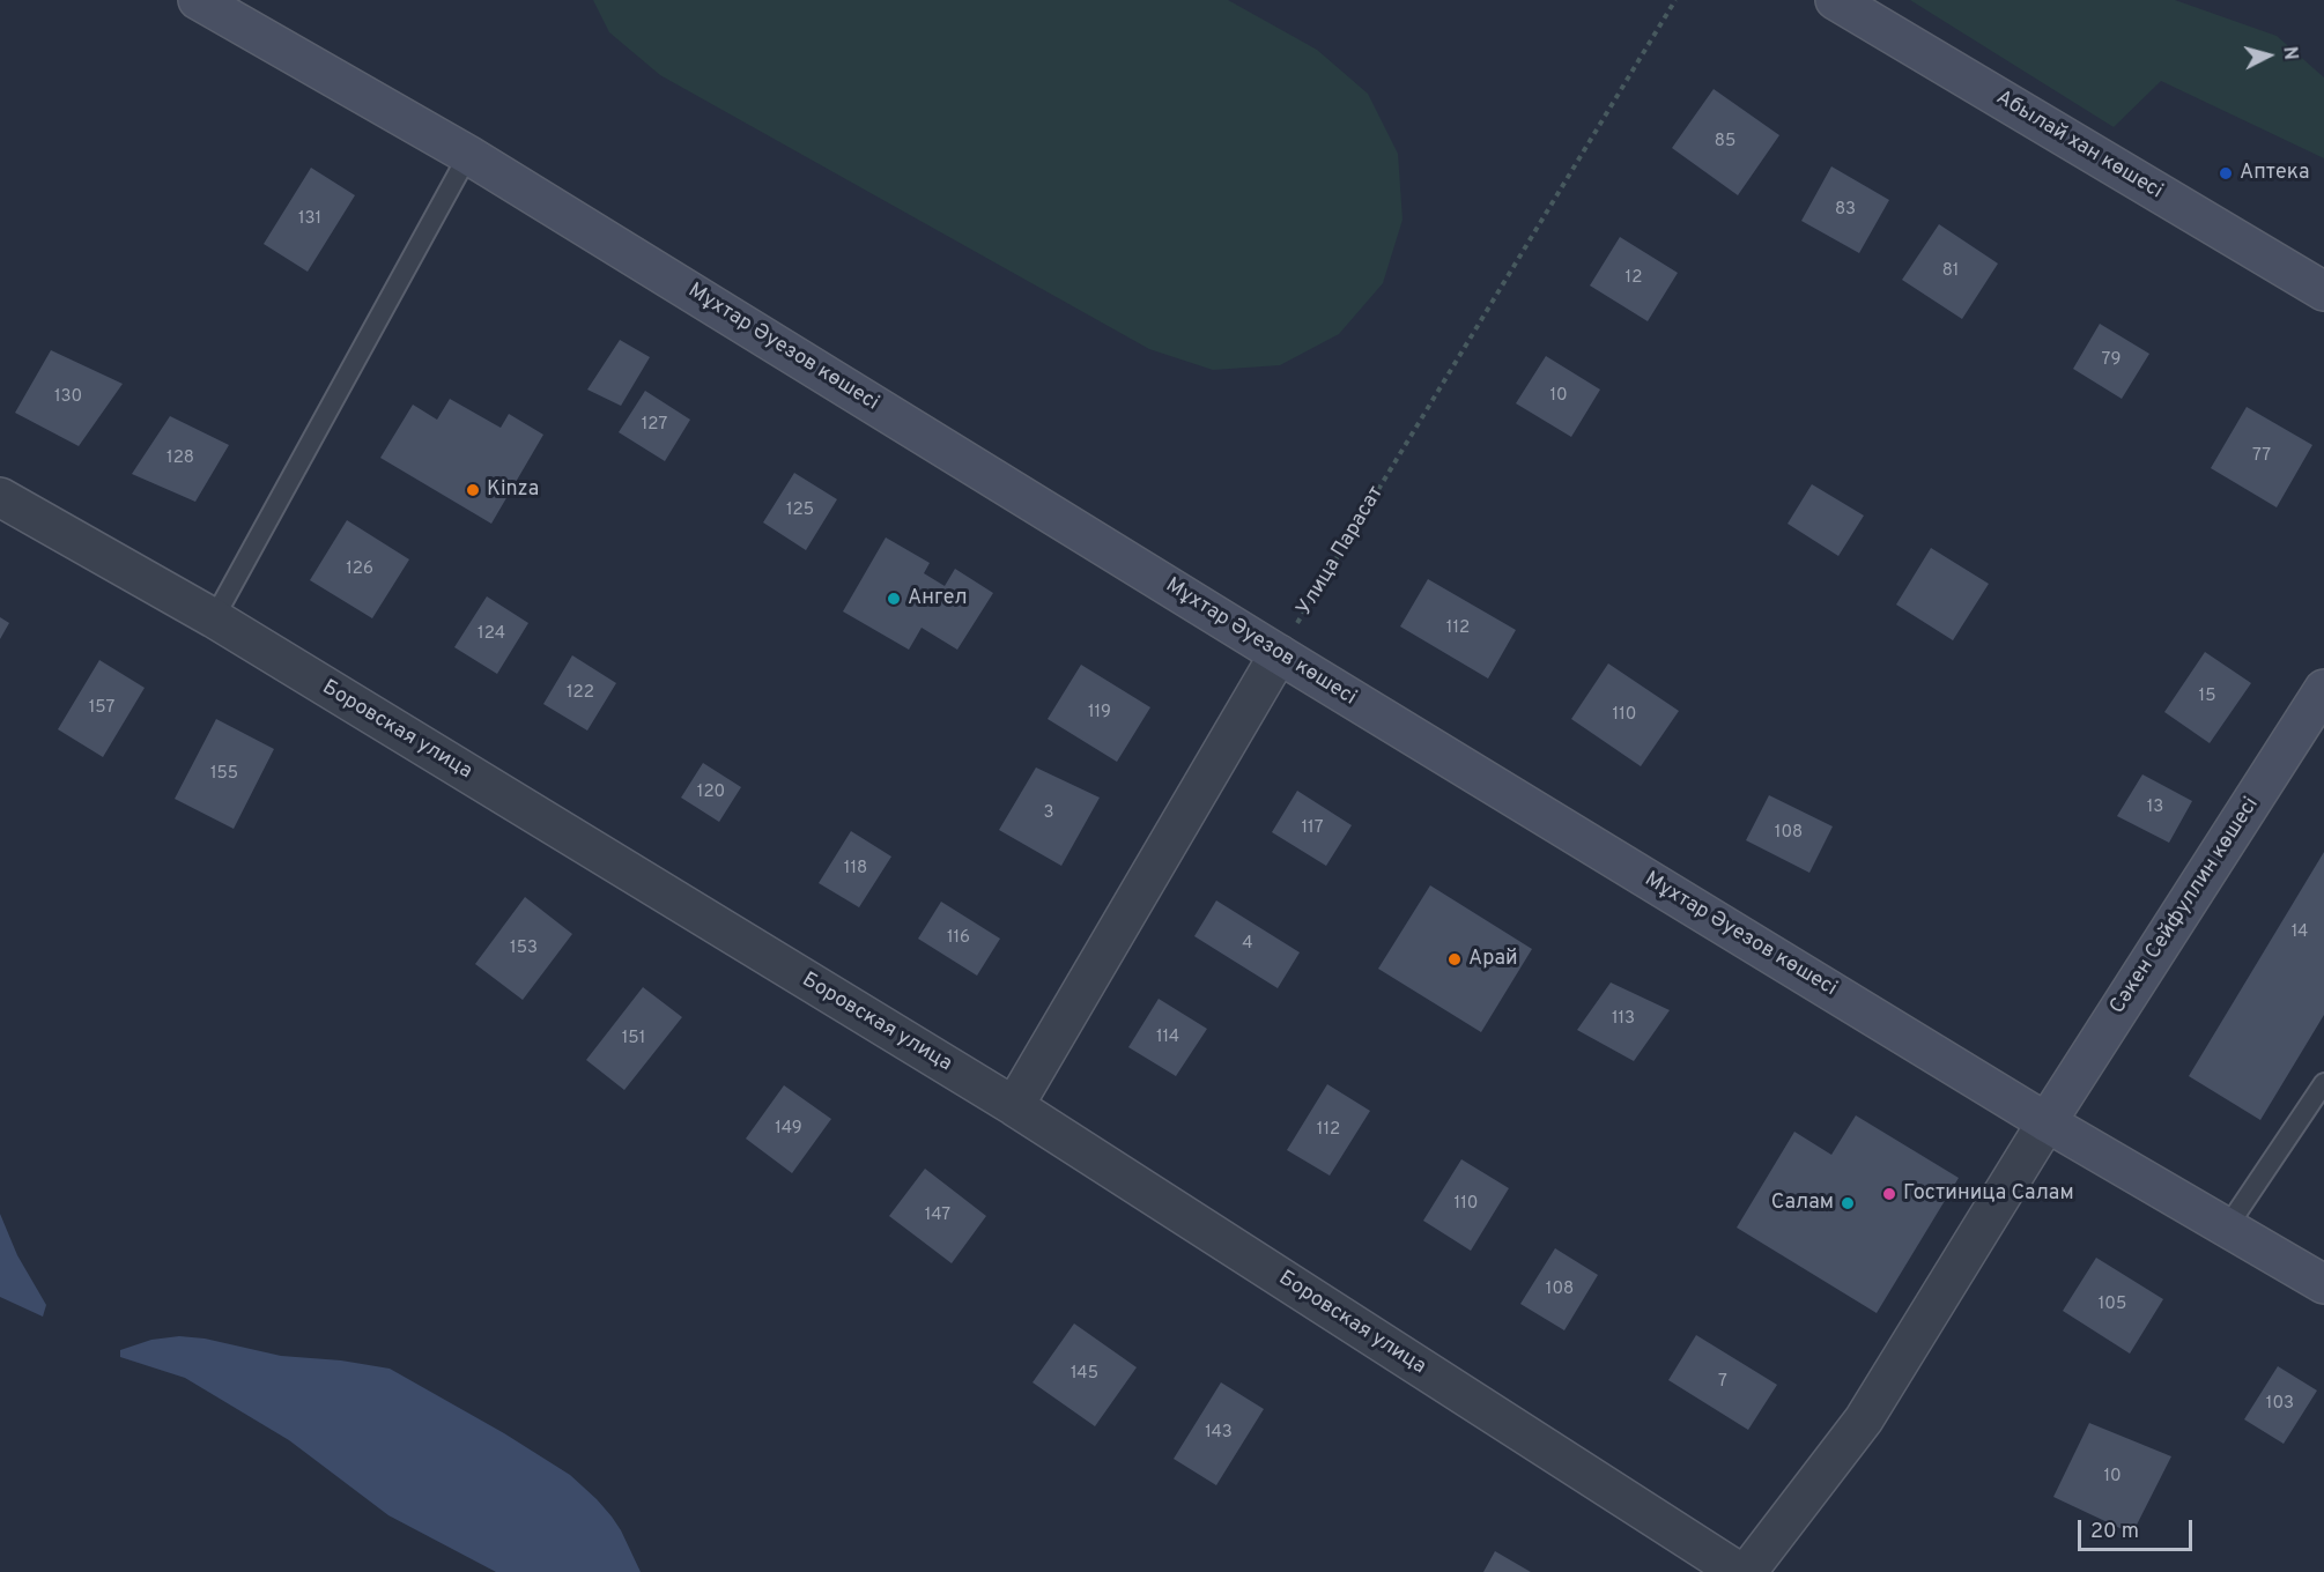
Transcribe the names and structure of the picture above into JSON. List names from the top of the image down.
{
  "streets": {
    "main road": ["Абылай хан көшесі", "Мұхтар Әуезов көшесі", "Сәкен Сейфуллин көшесі"],
    "street": ["Боровская улица"],
    "path": ["Улица Парасат"]
  },
  "crossings": [
    ["Мұхтар Әуезов көшесі", "Улица Парасат"],
    ["Мұхтар Әуезов көшесі", "Сәкен Сейфуллин көшесі"]
  ],
  "places": [
    "Аптека",
    "Kinza",
    "Ангел",
    "Арай",
    "Гостиница Салам",
    "Салам"
  ],
  "house_numbers": [
    "85",
    "83",
    "131",
    "81",
    "12",
    "79",
    "10",
    "130",
    "127",
    "77",
    "128",
    "125",
    "126",
    "112",
    "124",
    "122",
    "15",
    "157",
    "119",
    "110",
    "155",
    "120",
    "13",
    "3",
    "117",
    "108",
    "118",
    "14",
    "116",
    "4",
    "153",
    "113",
    "114",
    "151",
    "149",
    "112",
    "110",
    "147",
    "108",
    "105",
    "145",
    "7",
    "103",
    "143",
    "10"
  ],
  "scale_bar": "20 m",
  "north": "right"
}
